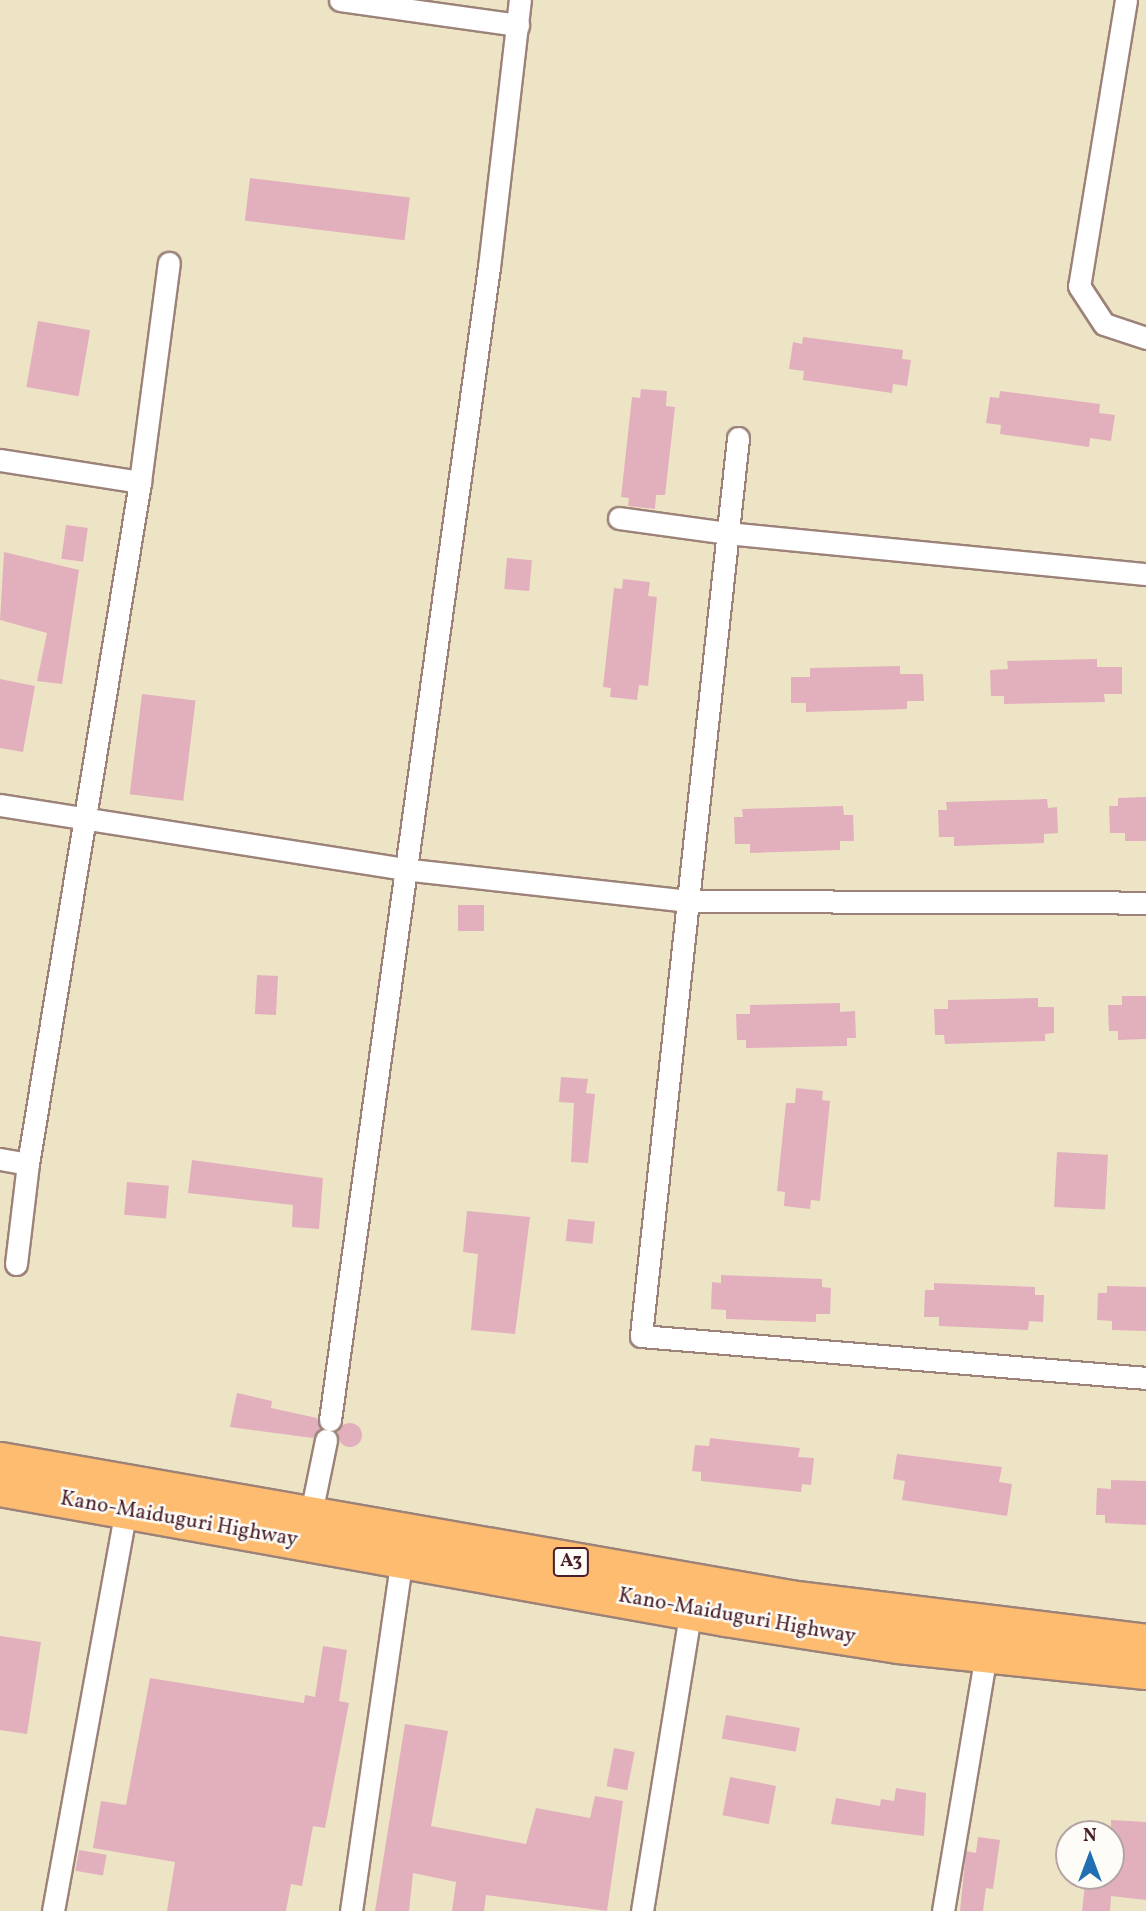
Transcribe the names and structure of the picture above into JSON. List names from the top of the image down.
{
  "streets": {
    "highway": ["Kano-Maiduguri Highway", "A3"]
  },
  "north": "top"
}
